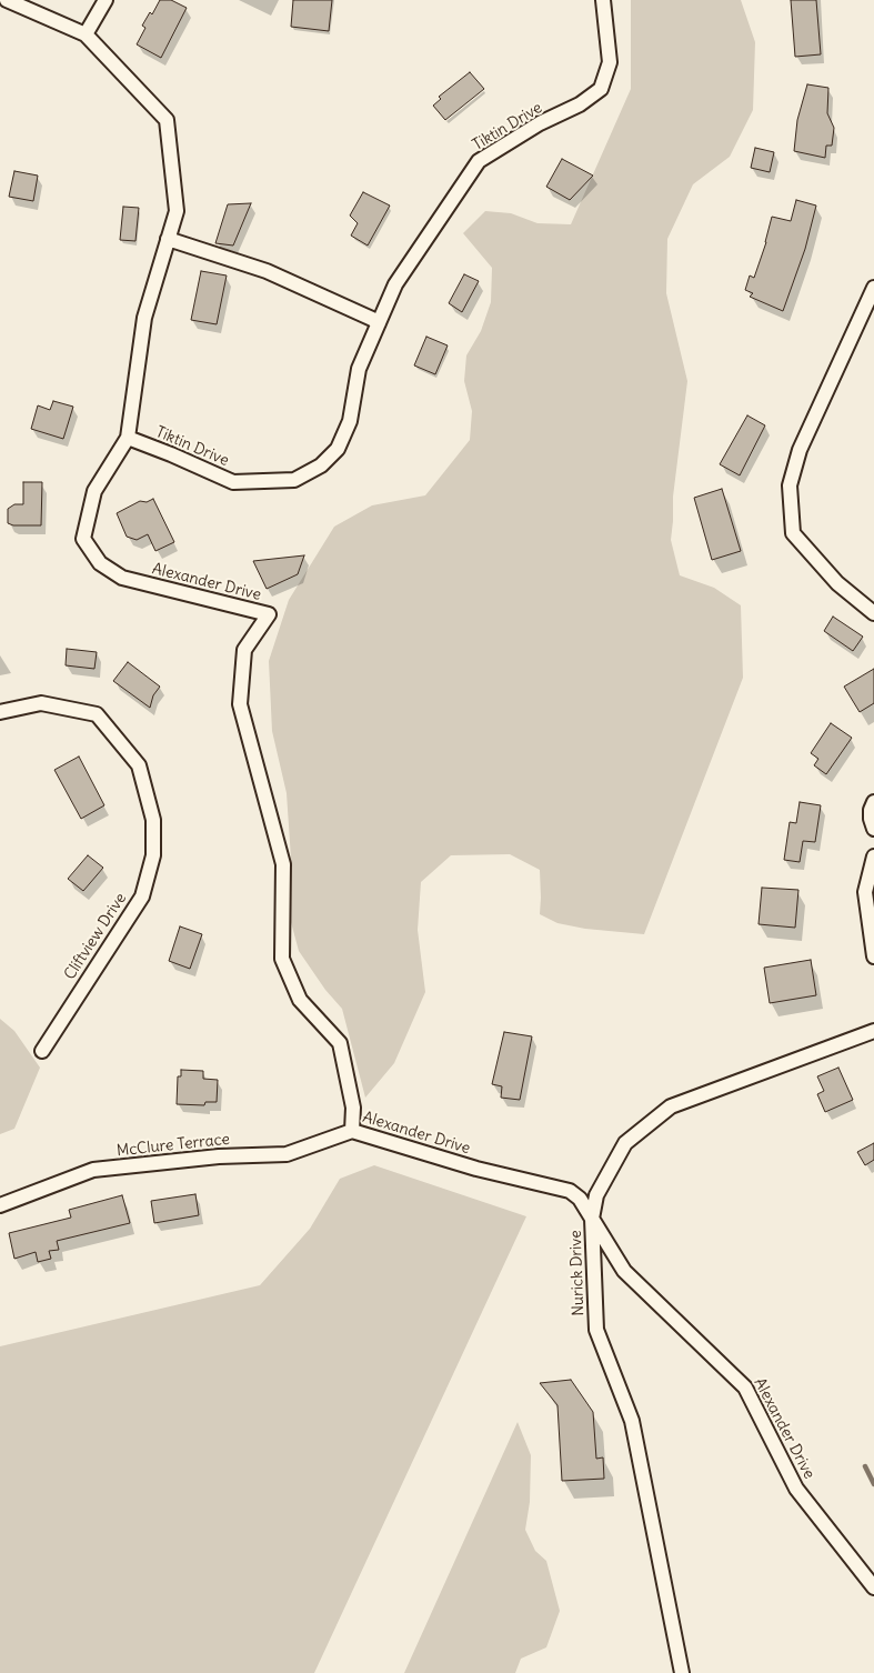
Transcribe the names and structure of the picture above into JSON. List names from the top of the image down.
{
  "streets": {
    "street": [
      "Tiktin Drive",
      "Alexander Drive",
      "Cliftview Drive",
      "McClure Terrace",
      "Nurick Drive"
    ]
  },
  "crossings": [
    ["Tiktin Drive", "Alexander Drive"],
    ["Alexander Drive", "McClure Terrace"],
    ["Alexander Drive", "Nurick Drive"]
  ]
}
